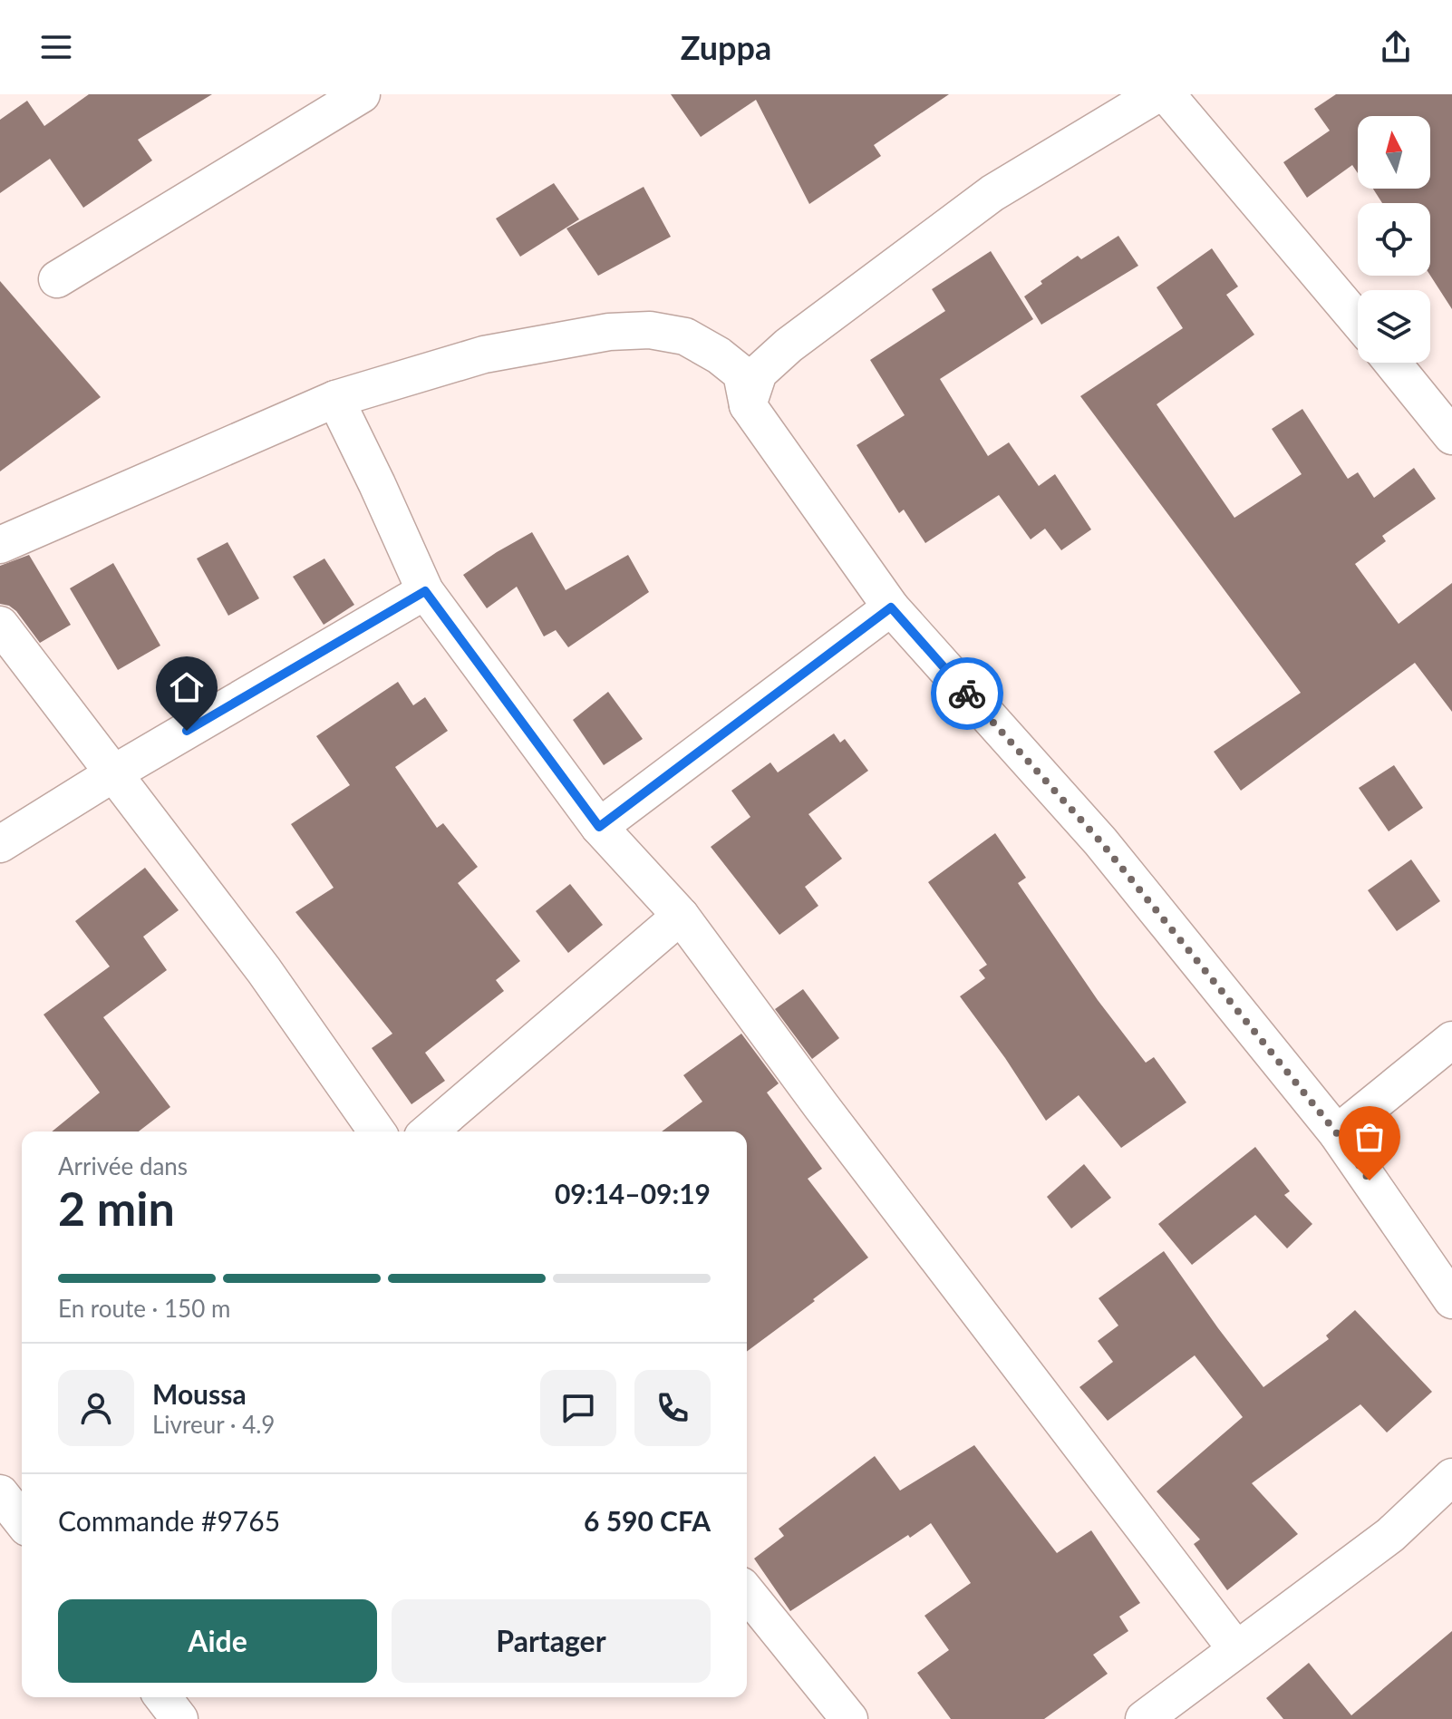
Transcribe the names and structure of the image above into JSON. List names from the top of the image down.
{
  "north": "top",
  "page": {
    "header": "Zuppa",
    "heading": ["2 min", "Arrivée dans", "09:14–09:19"],
    "panel": [
      "Moussa",
      "Livreur · 4.9",
      "Commande #9765",
      "6 590 CFA"
    ],
    "bar": "En route · 150 m",
    "buttons": ["Aide", "Partager"]
  }
}
